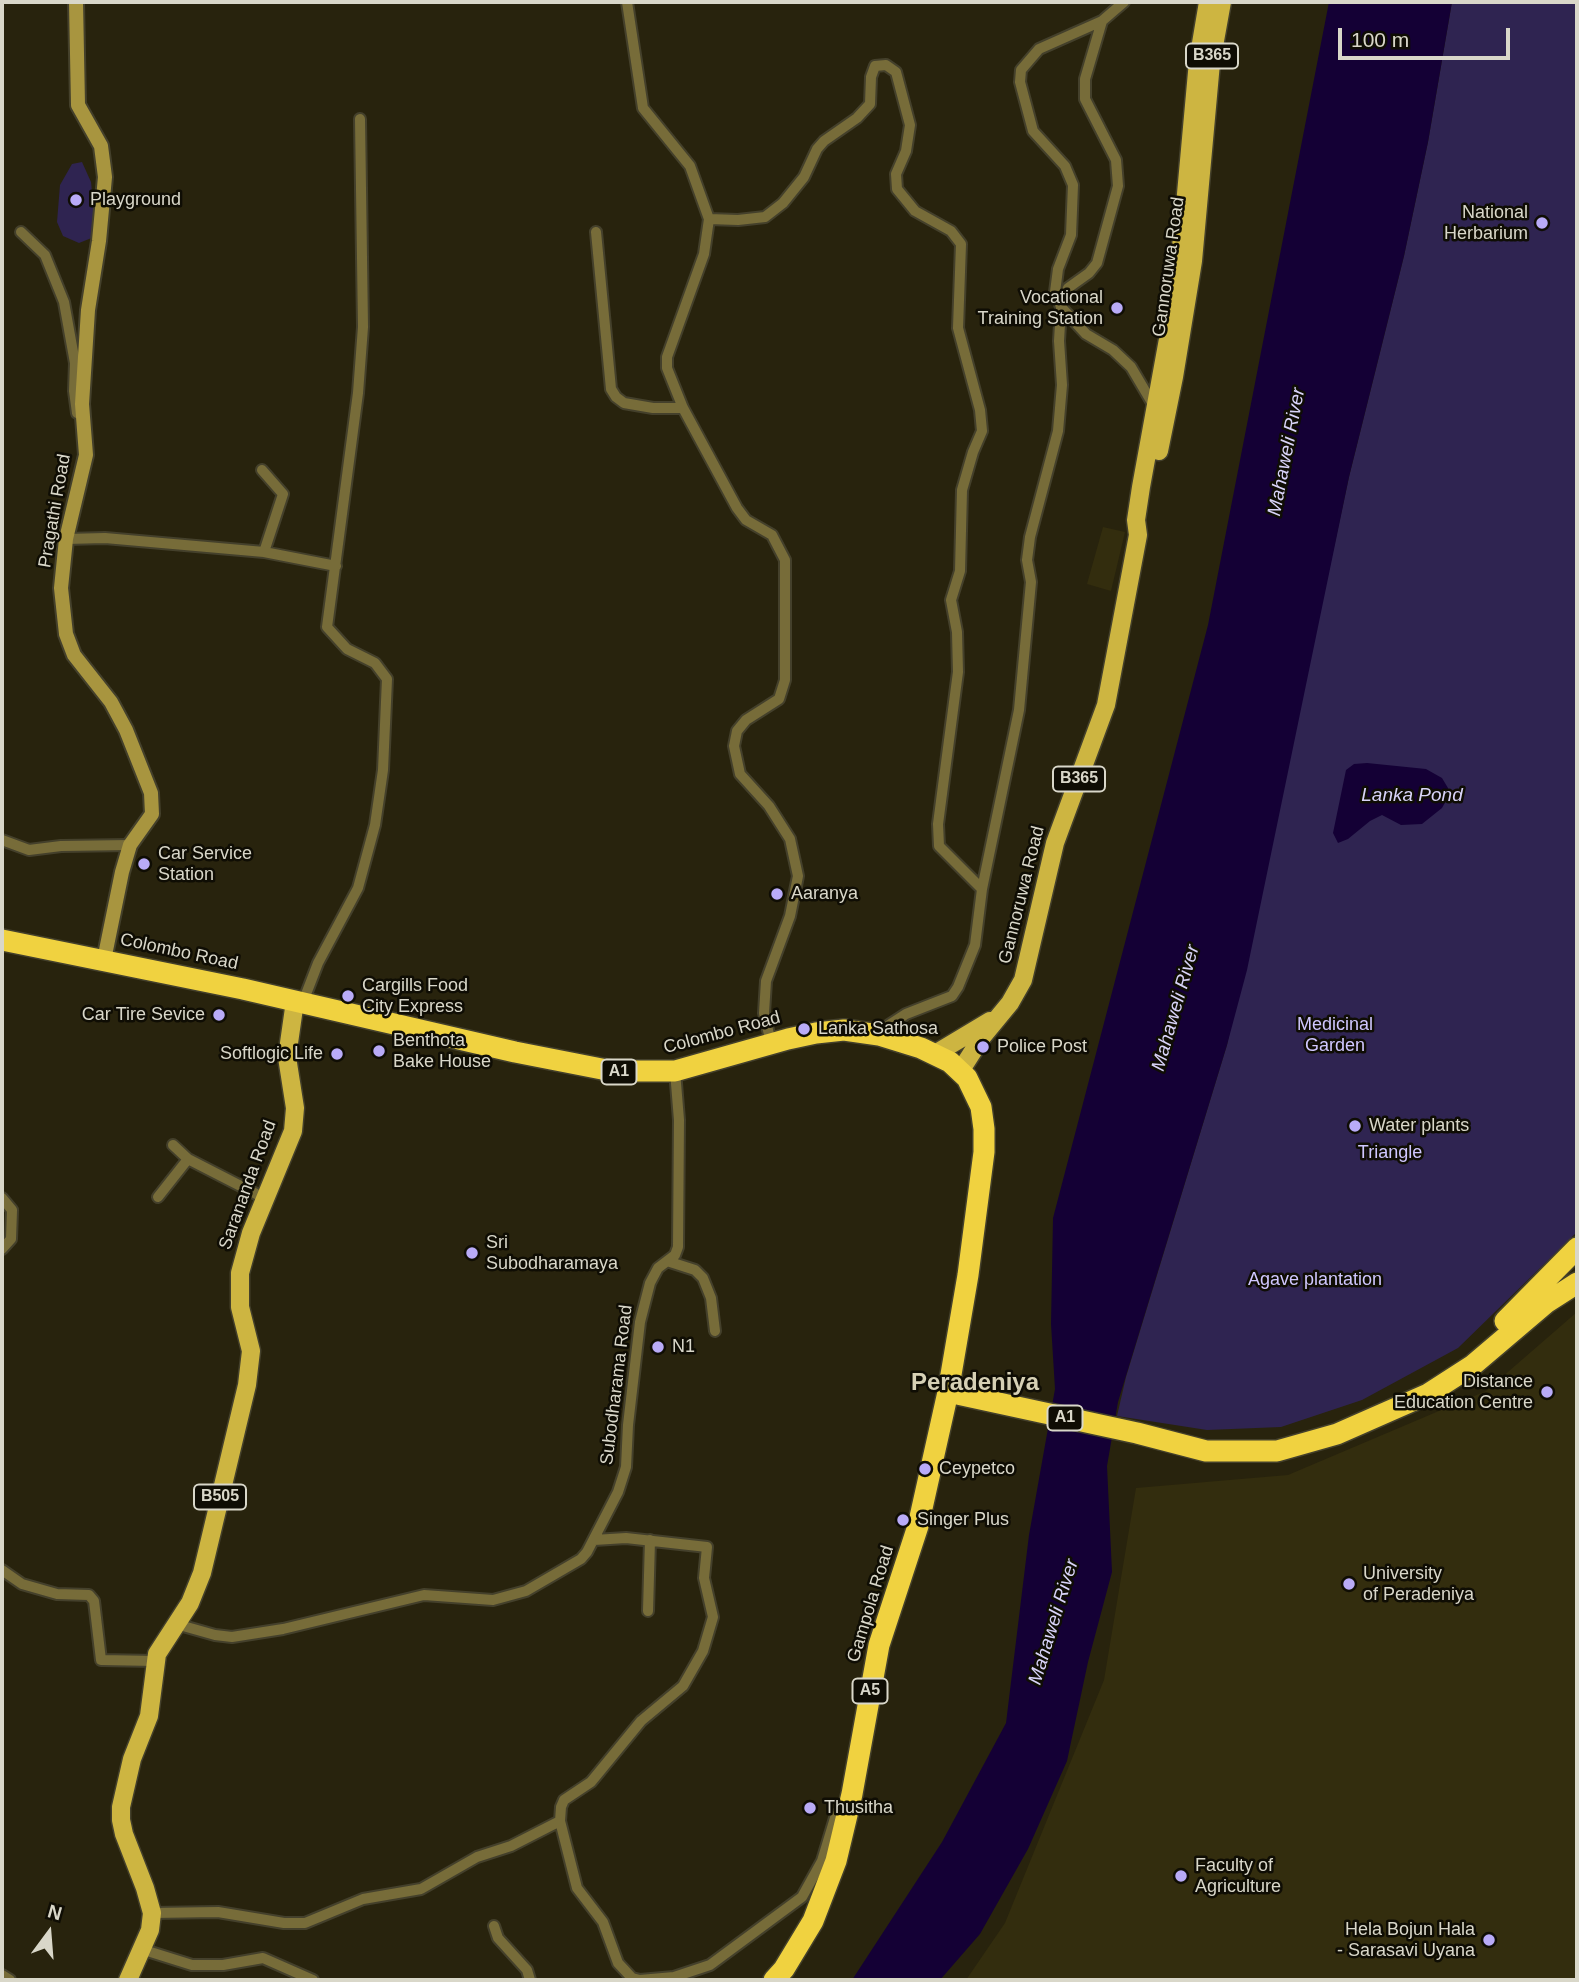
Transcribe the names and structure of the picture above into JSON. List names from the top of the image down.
{
  "streets": {
    "highway": [
      "Colombo Road",
      "A1",
      "Gampola Road",
      "A5"
    ],
    "main road": [
      "B365",
      "Gannoruwa Road",
      "Sarananda Road",
      "B505"
    ],
    "street": ["Pragathi Road", "Subodharama Road"]
  },
  "crossings": [
    ["Gannoruwa Road", "Colombo Road"],
    ["Pragathi Road", "Colombo Road"],
    ["Colombo Road", "A1"],
    ["Colombo Road", "Sarananda Road"],
    ["Colombo Road", "Subodharama Road"],
    ["Colombo Road", "Gampola Road"],
    ["A1", "Gampola Road"],
    ["Sarananda Road", "Subodharama Road"]
  ],
  "districts": ["Peradeniya"],
  "water": ["Mahaweli River", "Lanka Pond"],
  "parks": ["Medicinal Garden", "Triangle", "Agave plantation"],
  "places": [
    "Playground",
    "National Herbarium",
    "Vocational Training Station",
    "Car Service Station",
    "Aaranya",
    "Cargills Food City Express",
    "Car Tire Sevice",
    "Lanka Sathosa",
    "Police Post",
    "Benthota Bake House",
    "Softlogic Life",
    "Water plants",
    "Sri Subodharamaya",
    "N1",
    "Distance Education Centre",
    "Ceypetco",
    "Singer Plus",
    "University of Peradeniya",
    "Thusitha",
    "Faculty of Agriculture",
    "Hela Bojun Hala - Sarasavi Uyana"
  ],
  "scale_bar": "100 m",
  "north": "top"
}
